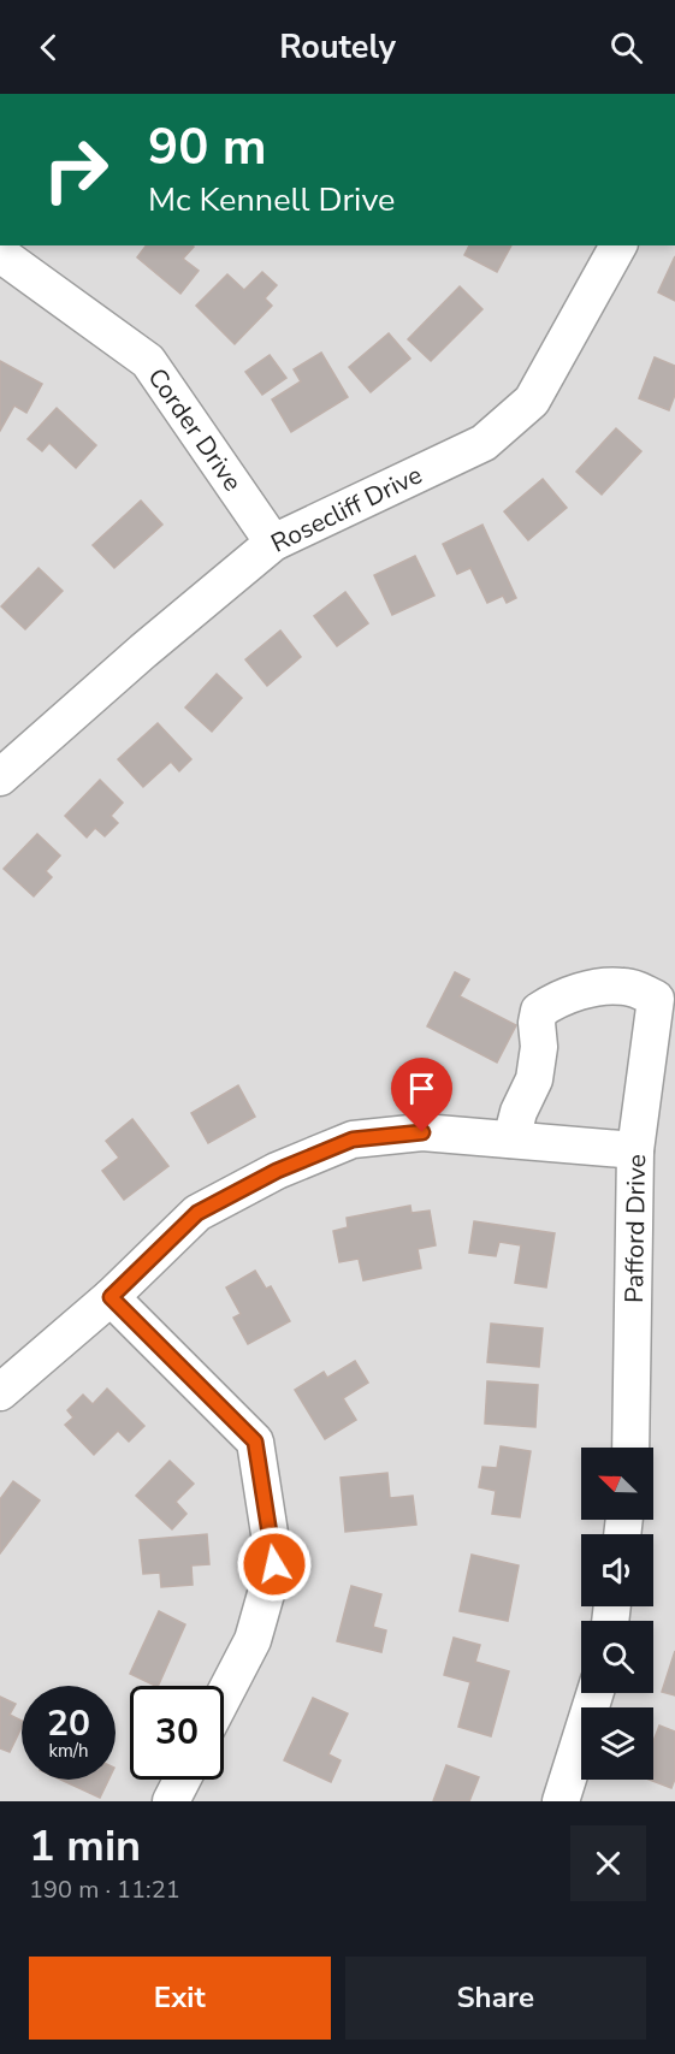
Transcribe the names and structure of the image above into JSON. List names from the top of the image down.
{
  "streets": {
    "street": ["Corder Drive", "Rosecliff Drive", "Pafford Drive"]
  },
  "crossings": [
    ["Corder Drive", "Rosecliff Drive"]
  ],
  "north": "top left",
  "page": {
    "header": "Routely",
    "turn": ["90 m", "Mc Kennell Drive"],
    "speed": "20 km/h",
    "limit": "30",
    "heading": ["1 min", "190 m · 11:21"],
    "buttons": ["Exit", "Share"]
  }
}
